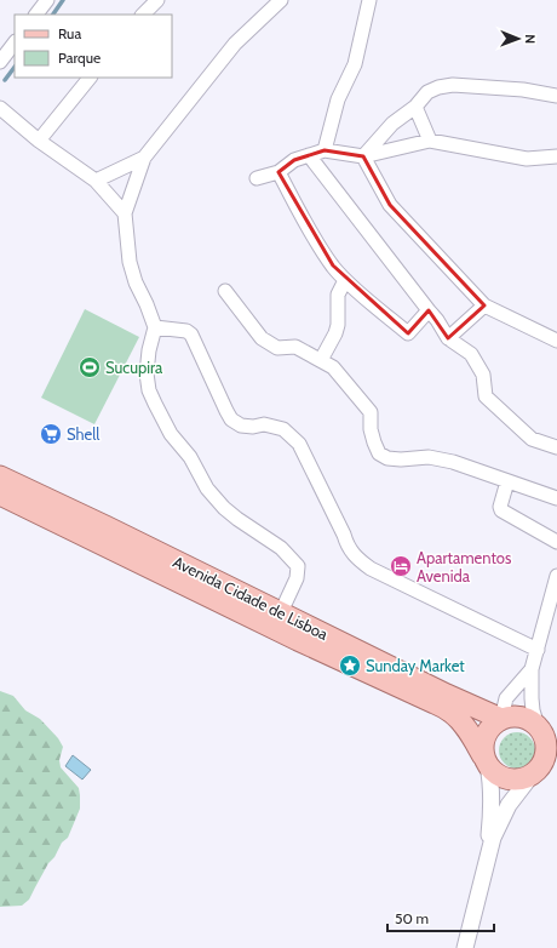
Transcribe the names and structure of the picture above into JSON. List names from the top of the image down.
{
  "streets": {
    "main road": ["Avenida Cidade de Lisboa"]
  },
  "places": {
    "sports": ["Sucupira"],
    "supermarket": ["Shell"],
    "hotel": ["Apartamentos Avenida"],
    "place": ["Sunday Market"]
  },
  "legend": ["Rua", "Parque"],
  "scale_bar": "50 m",
  "north": "right"
}
